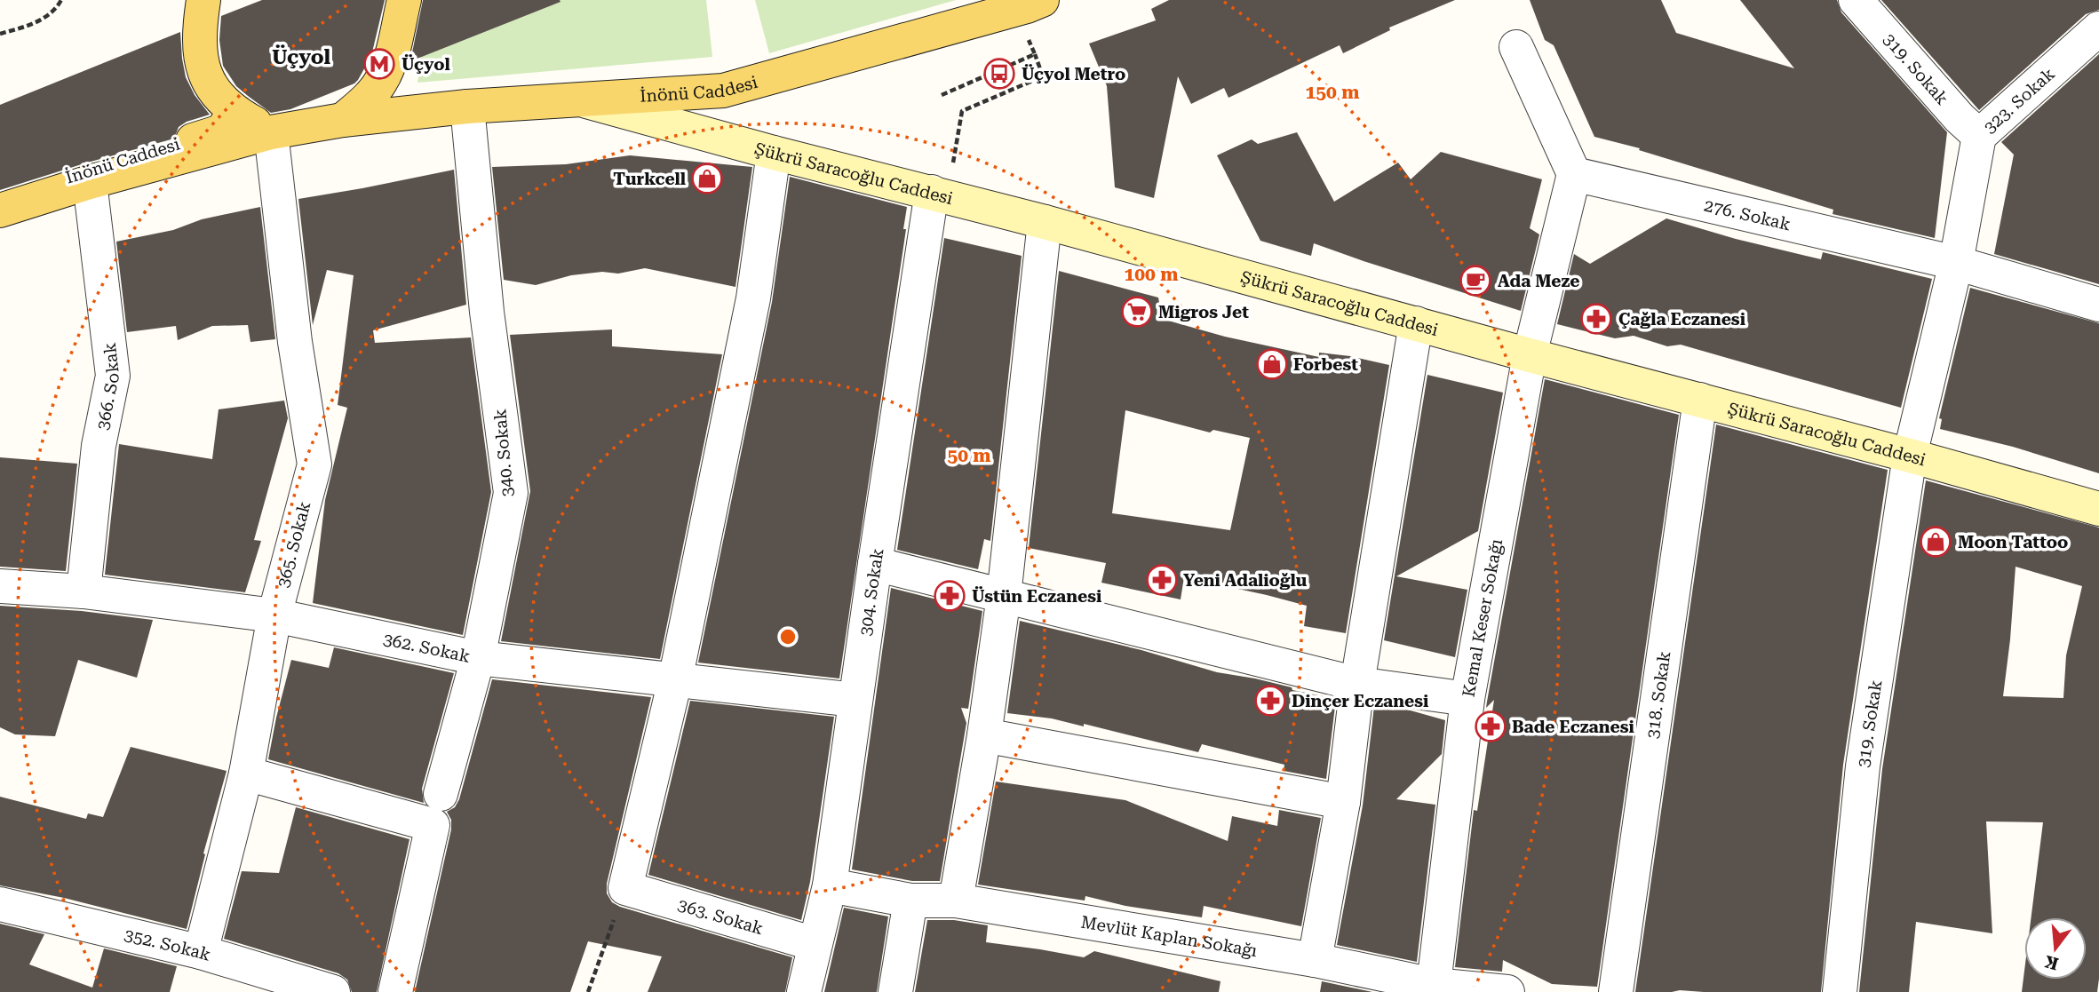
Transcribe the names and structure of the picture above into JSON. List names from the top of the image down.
{
  "streets": {
    "main road": ["İnönü Caddesi"],
    "street": [
      "319. Sokak",
      "323. Sokak",
      "Şükrü Saracoğlu Caddesi",
      "276. Sokak",
      "366. Sokak",
      "340. Sokak",
      "365. Sokak",
      "304. Sokak",
      "Kemal Keser Sokağı",
      "362. Sokak",
      "318. Sokak",
      "363. Sokak",
      "Mevlüt Kaplan Sokağı",
      "352. Sokak"
    ]
  },
  "crossings": [
    ["319. Sokak", "323. Sokak"],
    ["319. Sokak", "Şükrü Saracoğlu Caddesi"],
    ["İnönü Caddesi", "Şükrü Saracoğlu Caddesi"],
    ["İnönü Caddesi", "366. Sokak"],
    ["İnönü Caddesi", "340. Sokak"],
    ["İnönü Caddesi", "365. Sokak"],
    ["323. Sokak", "Şükrü Saracoğlu Caddesi"],
    ["323. Sokak", "276. Sokak"],
    ["Şükrü Saracoğlu Caddesi", "304. Sokak"],
    ["Şükrü Saracoğlu Caddesi", "Kemal Keser Sokağı"],
    ["Şükrü Saracoğlu Caddesi", "318. Sokak"],
    ["366. Sokak", "362. Sokak"],
    ["340. Sokak", "362. Sokak"],
    ["365. Sokak", "362. Sokak"],
    ["365. Sokak", "352. Sokak"],
    ["304. Sokak", "362. Sokak"],
    ["304. Sokak", "363. Sokak"],
    ["304. Sokak", "Mevlüt Kaplan Sokağı"],
    ["Kemal Keser Sokağı", "Mevlüt Kaplan Sokağı"]
  ],
  "districts": ["Üçyol"],
  "places": {
    "metro station": ["Üçyol"],
    "bus stop": ["Üçyol Metro"],
    "shop": ["Turkcell", "Forbest", "Moon Tattoo"],
    "cafe": ["Ada Meze"],
    "supermarket": ["Migros Jet"],
    "pharmacy": [
      "Çağla Eczanesi",
      "Yeni Adalioğlu",
      "Üstün Eczanesi",
      "Dinçer Eczanesi",
      "Bade Eczanesi"
    ]
  },
  "north": "bottom",
  "rings": ["150 m", "100 m", "50 m"]
}
